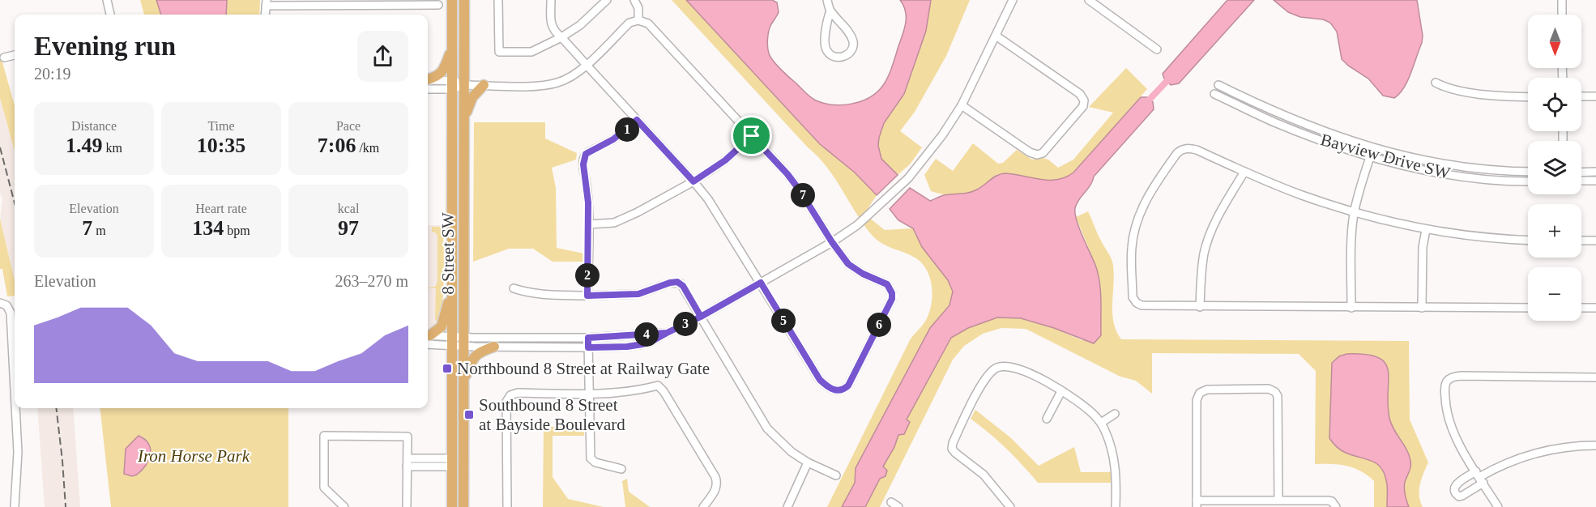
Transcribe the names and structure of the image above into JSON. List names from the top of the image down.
{
  "streets": {
    "main road": ["8 Street SW"],
    "street": ["Bayview Drive SW"]
  },
  "parks": ["Iron Horse Park"],
  "places": {
    "transit": ["Northbound 8 Street at Railway Gate", "Southbound 8 Street at Bayside Boulevard"]
  },
  "north": "bottom",
  "page": {
    "map_buttons": ["+", "−"],
    "heading": ["Evening run", "20:19"],
    "stats": [
      ["Distance", "1.49 km"],
      ["Time", "10:35"],
      ["Pace", "7:06 /km"],
      ["Elevation", "7 m"],
      ["Heart rate", "134 bpm"],
      ["kcal", "97"]
    ],
    "pins": [
      "1",
      "7",
      "2",
      "5",
      "3",
      "6",
      "4"
    ],
    "chart": ["Elevation", "263–270 m"]
  }
}
